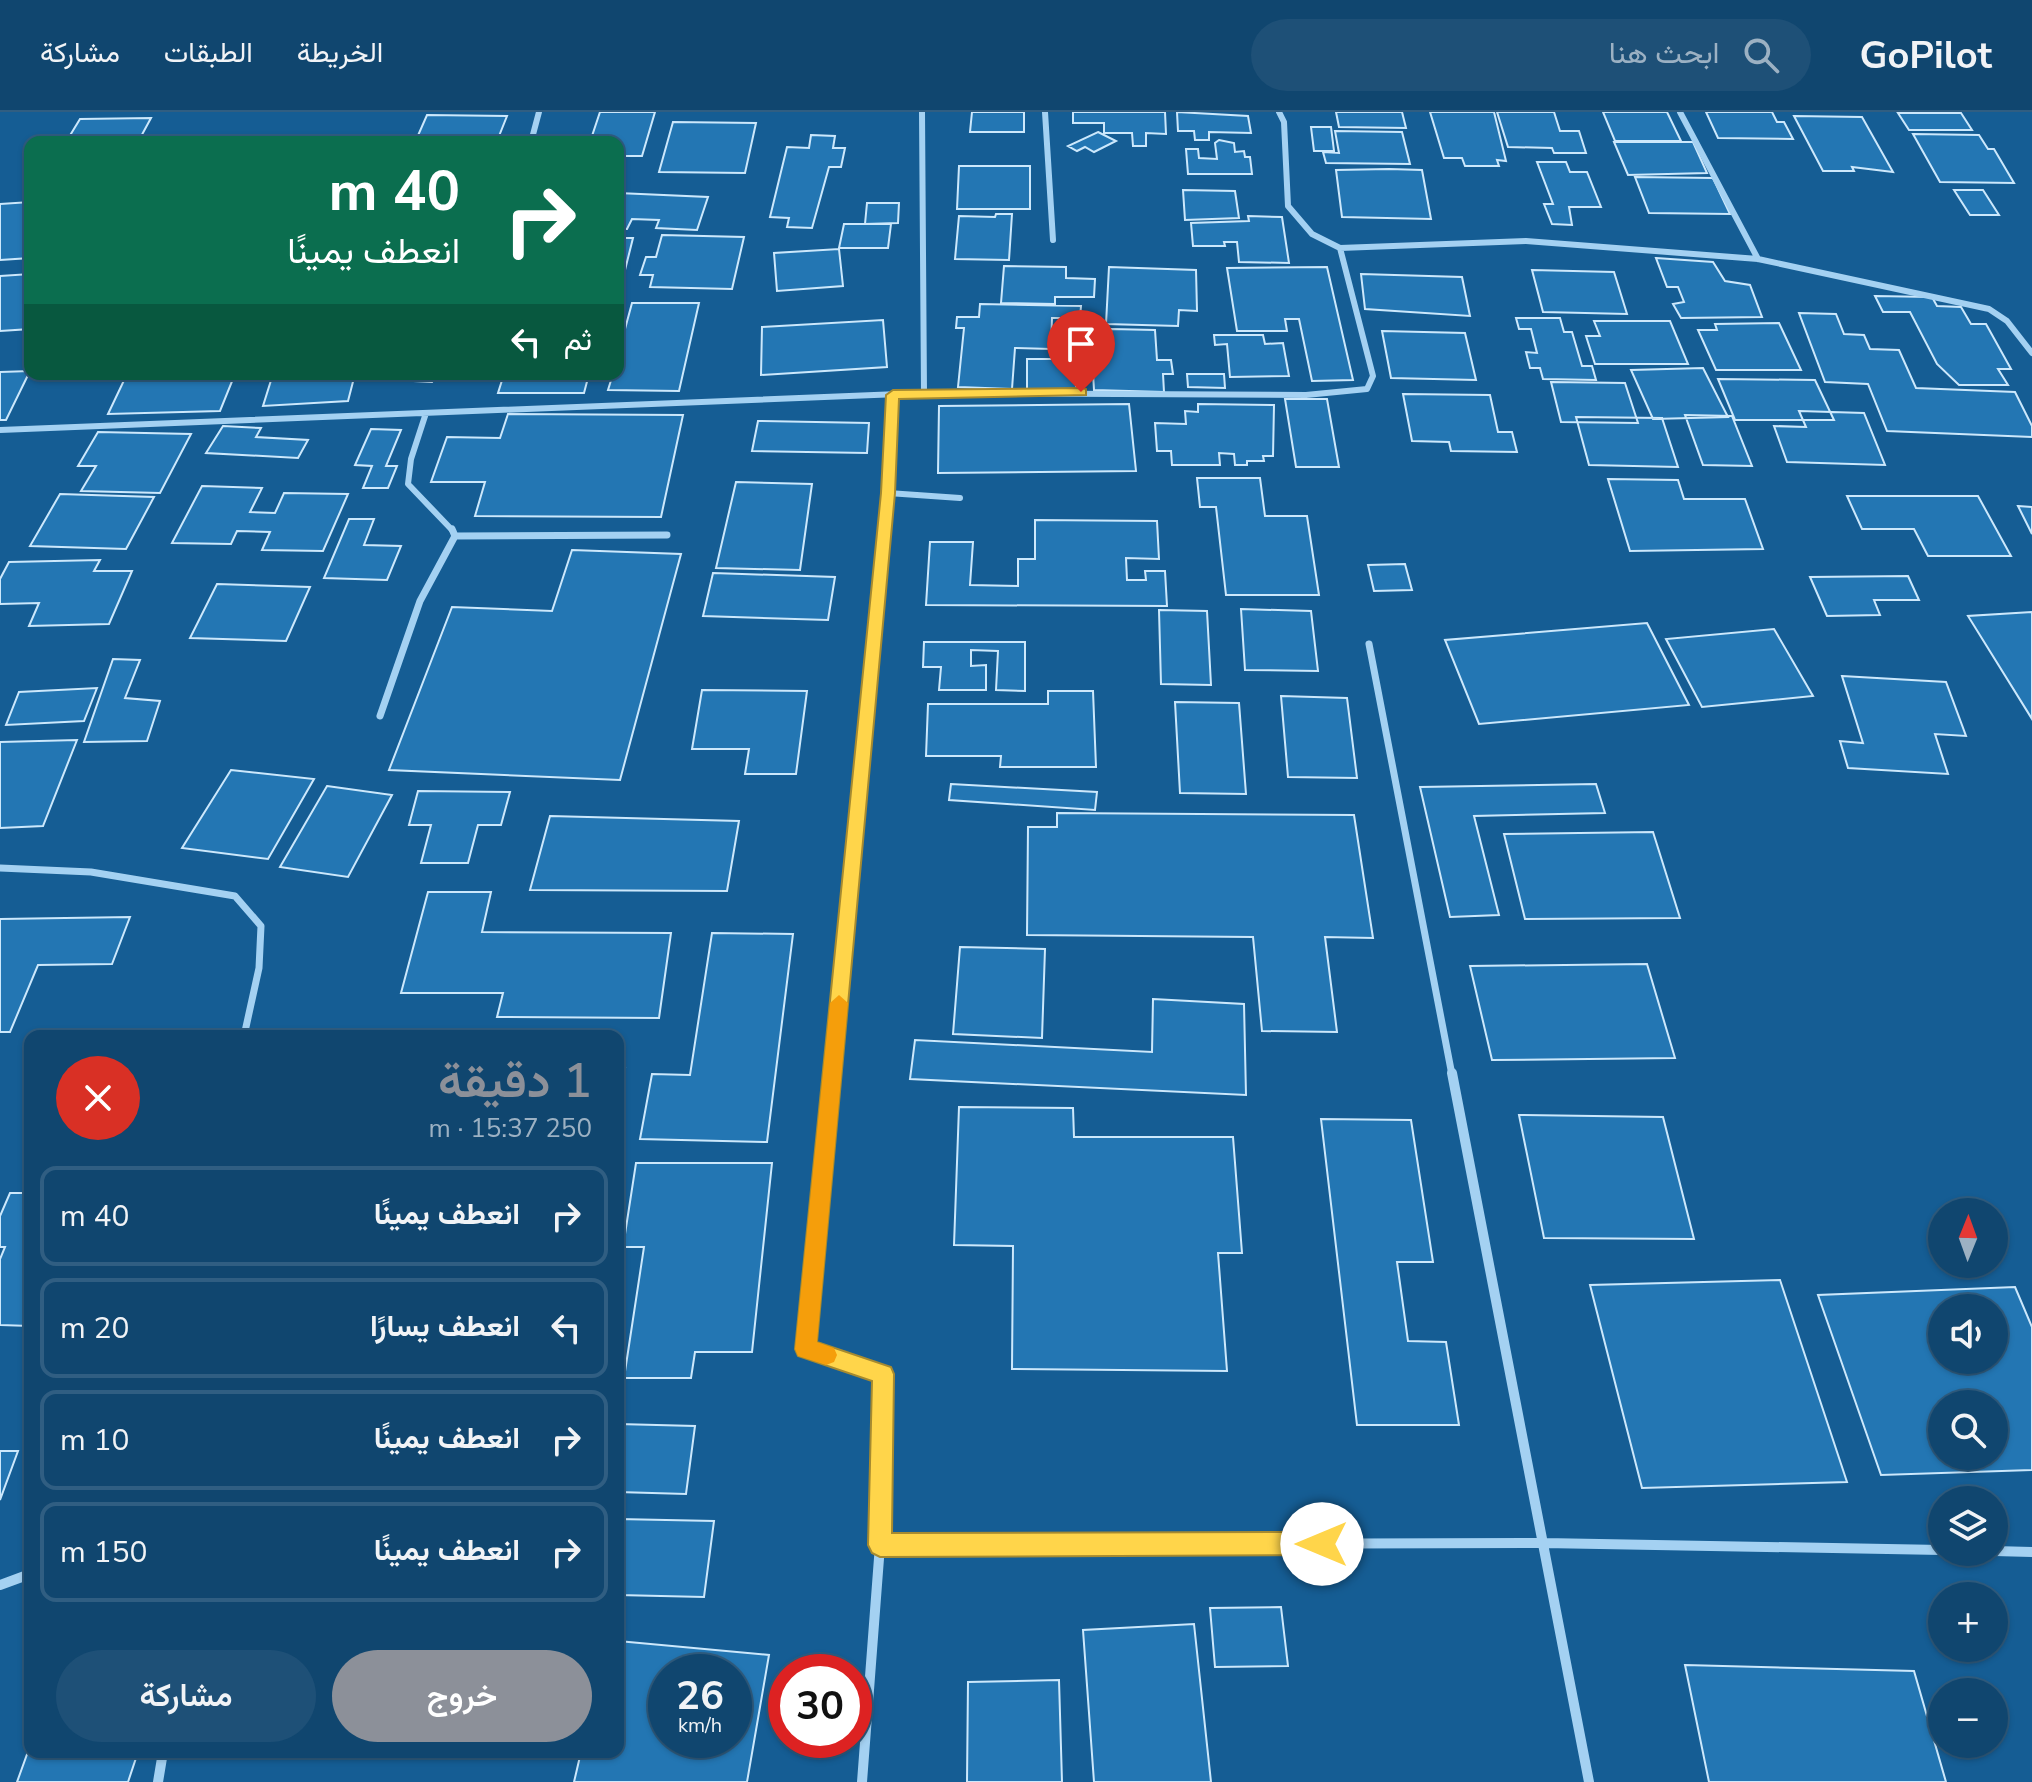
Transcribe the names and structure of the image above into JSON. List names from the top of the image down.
{
  "north": "top",
  "page": {
    "header": "GoPilot",
    "search": "ابحث هنا",
    "nav": ["الخريطة", "الطبقات", "مشاركة"],
    "turn": ["40 m", "انعطف يمينًا"],
    "then": "ثم",
    "heading": ["1 دقيقة", "250 m · 15:37"],
    "list": [
      {
        "name": "انعطف يمينًا",
        "value": "40 m"
      },
      {
        "name": "انعطف يسارًا",
        "value": "20 m"
      },
      {
        "name": "انعطف يمينًا",
        "value": "10 m"
      },
      {
        "name": "انعطف يمينًا",
        "value": "150 m"
      }
    ],
    "map_buttons": ["+", "−"],
    "buttons": ["خروج", "مشاركة"],
    "speed": "26 km/h",
    "limit": "30"
  }
}
